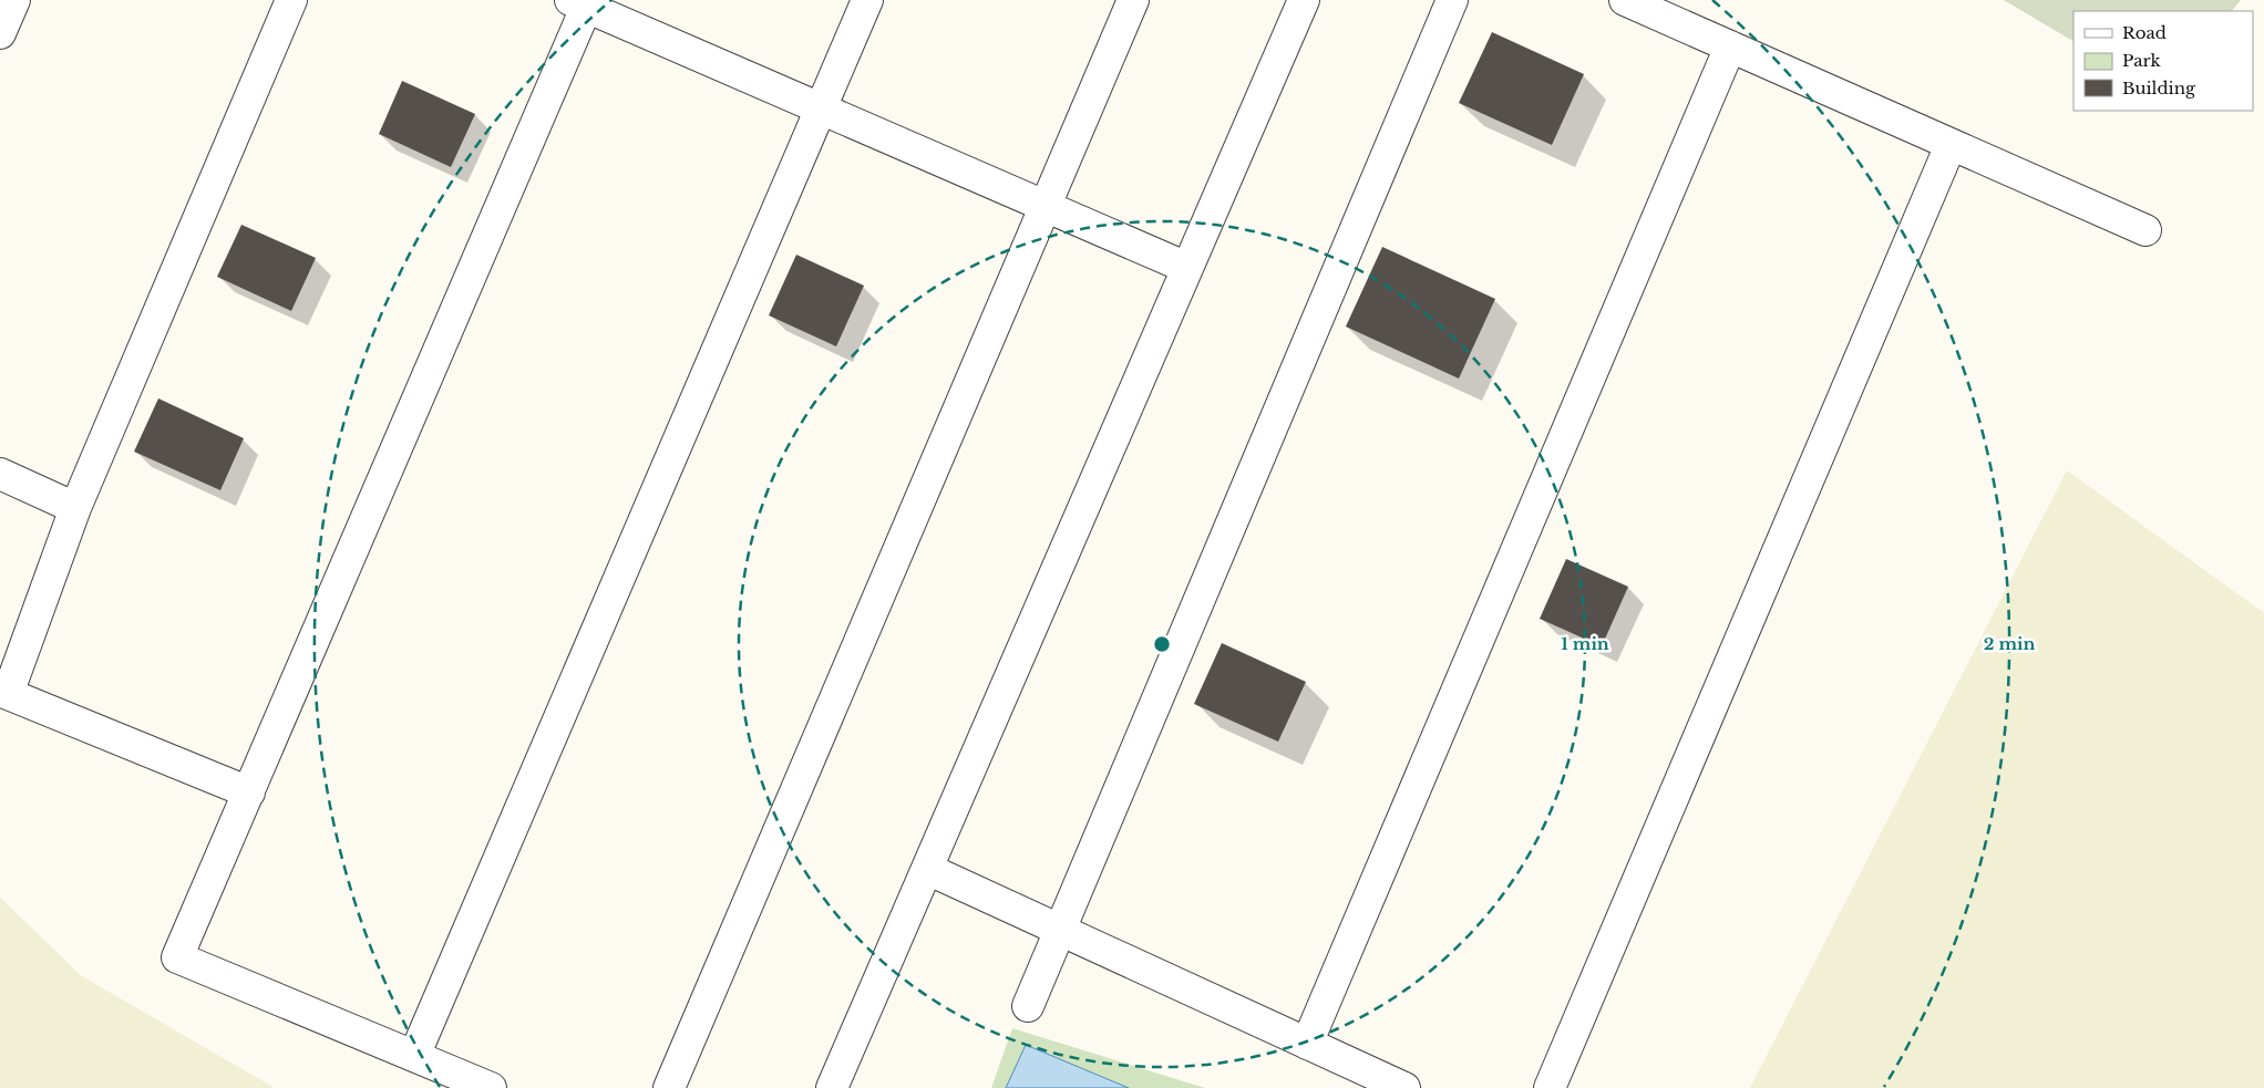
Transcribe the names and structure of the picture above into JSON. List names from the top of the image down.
{
  "legend": ["Road", "Park", "Building"],
  "rings": ["1 min", "2 min"]
}
